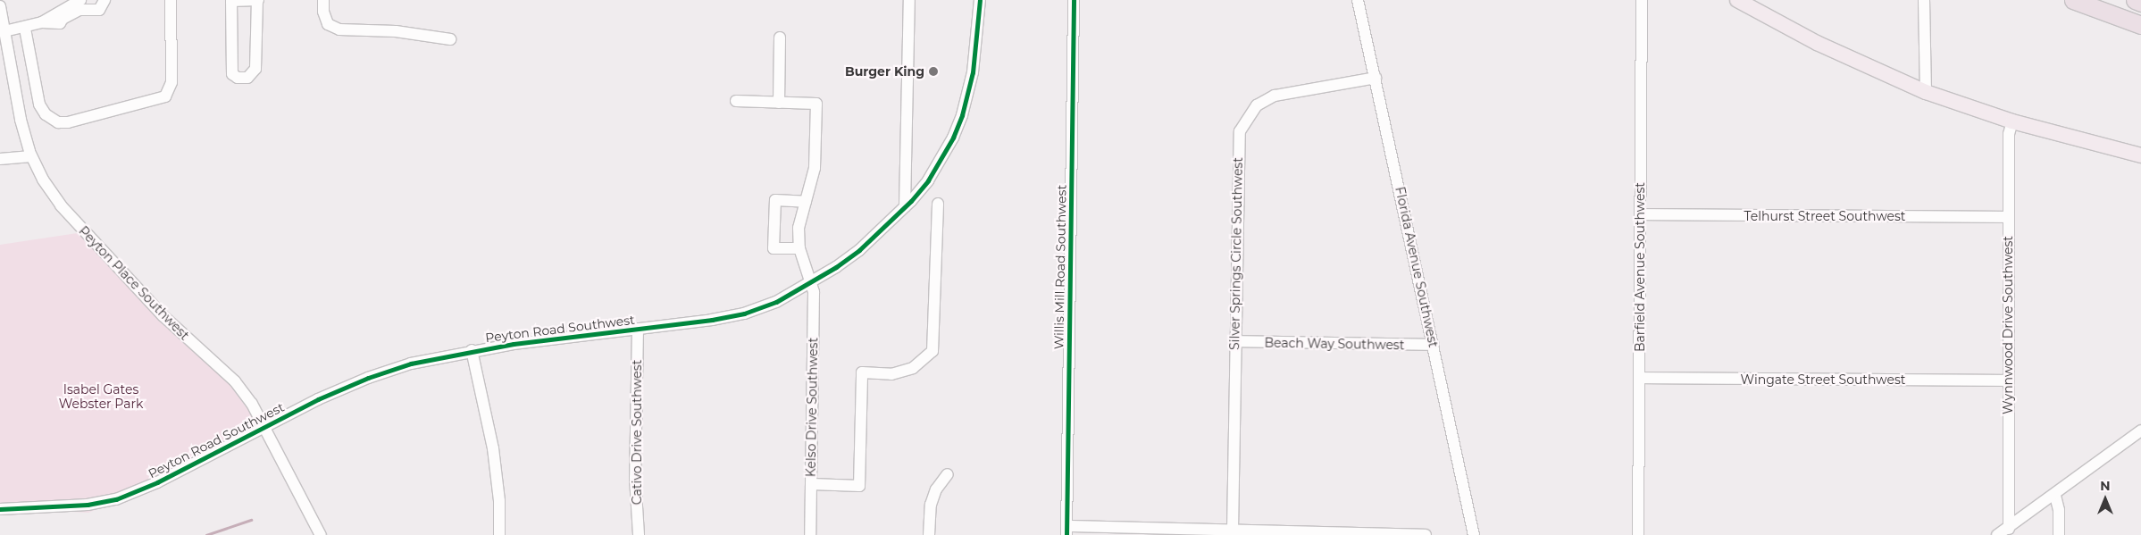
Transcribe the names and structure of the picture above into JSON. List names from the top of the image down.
{
  "streets": {
    "street": [
      "Telhurst Street Southwest",
      "Silver Springs Circle Southwest",
      "Willis Mill Road Southwest",
      "Florida Avenue Southwest",
      "Barfield Avenue Southwest",
      "Peyton Place Southwest",
      "Wynnwood Drive Southwest",
      "Peyton Road Southwest",
      "Beach Way Southwest",
      "Wingate Street Southwest",
      "Kelso Drive Southwest",
      "Cativo Drive Southwest"
    ]
  },
  "crossings": [
    ["Telhurst Street Southwest", "Barfield Avenue Southwest"],
    ["Telhurst Street Southwest", "Wynnwood Drive Southwest"],
    ["Silver Springs Circle Southwest", "Florida Avenue Southwest"],
    ["Silver Springs Circle Southwest", "Beach Way Southwest"],
    ["Florida Avenue Southwest", "Beach Way Southwest"],
    ["Barfield Avenue Southwest", "Wingate Street Southwest"],
    ["Peyton Place Southwest", "Peyton Road Southwest"],
    ["Wynnwood Drive Southwest", "Wingate Street Southwest"],
    ["Peyton Road Southwest", "Kelso Drive Southwest"],
    ["Peyton Road Southwest", "Cativo Drive Southwest"]
  ],
  "parks": ["Isabel Gates Webster Park"],
  "places": ["Burger King"],
  "north": "top"
}
